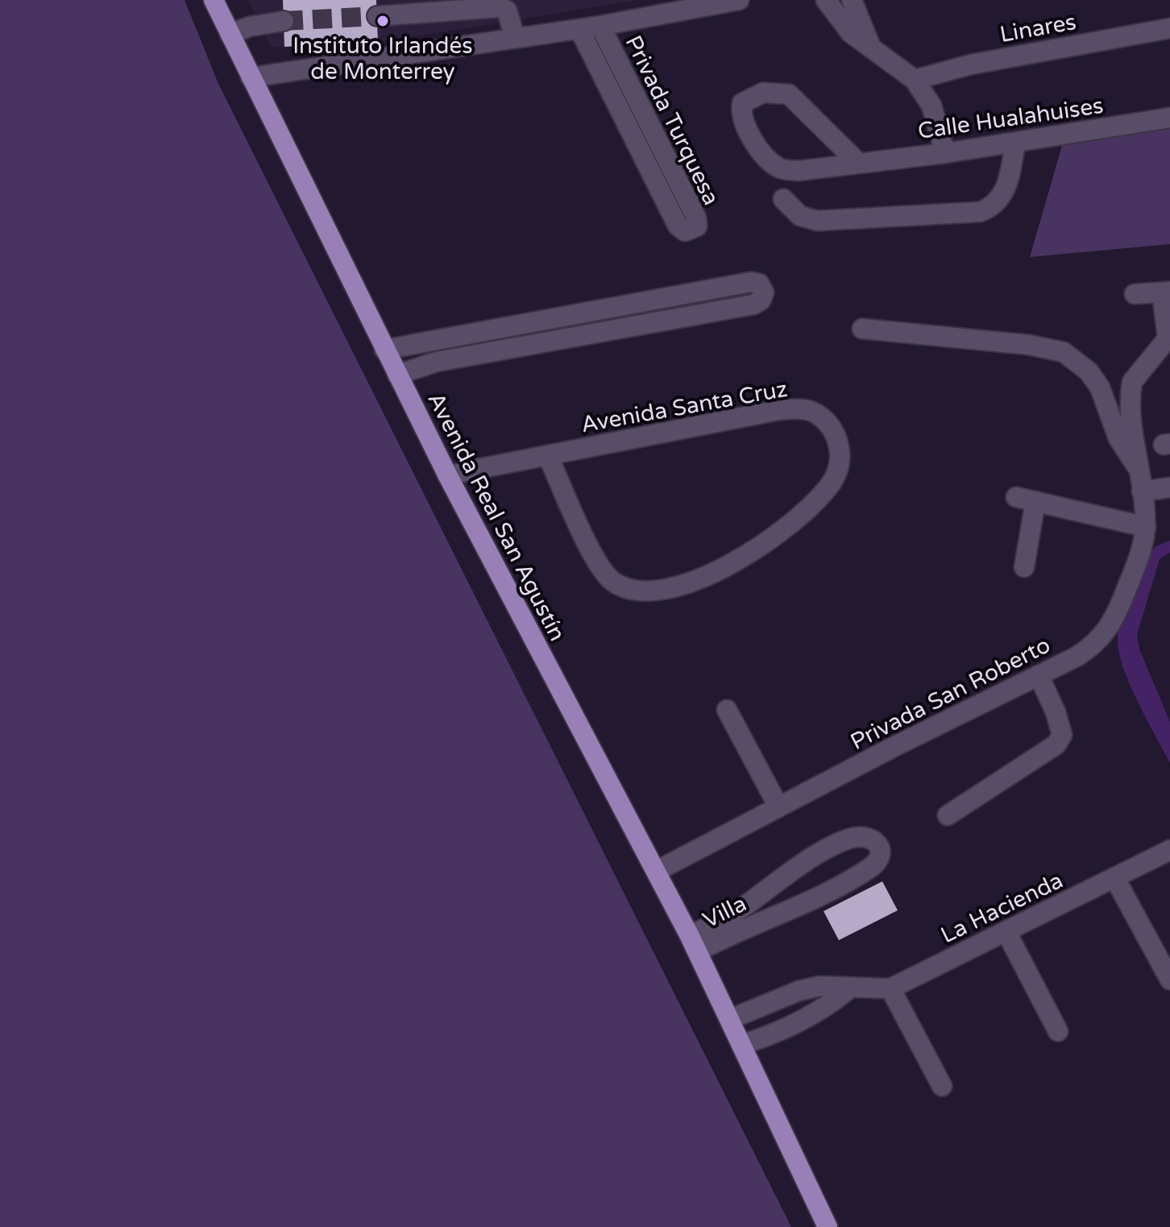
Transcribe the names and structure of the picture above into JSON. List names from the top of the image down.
{
  "streets": {
    "main road": ["Avenida Real San Agustín"],
    "street": [
      "Linares",
      "Calle Hualahuises",
      "Privada Turquesa",
      "Avenida Santa Cruz",
      "Privada San Roberto",
      "La Hacienda",
      "Villa"
    ]
  },
  "crossings": [
    ["Avenida Santa Cruz", "Avenida Real San Agustín"],
    ["Avenida Real San Agustín", "Privada San Roberto"],
    ["Avenida Real San Agustín", "La Hacienda"],
    ["Avenida Real San Agustín", "Villa"]
  ],
  "places": ["Instituto Irlandés de Monterrey"]
}
